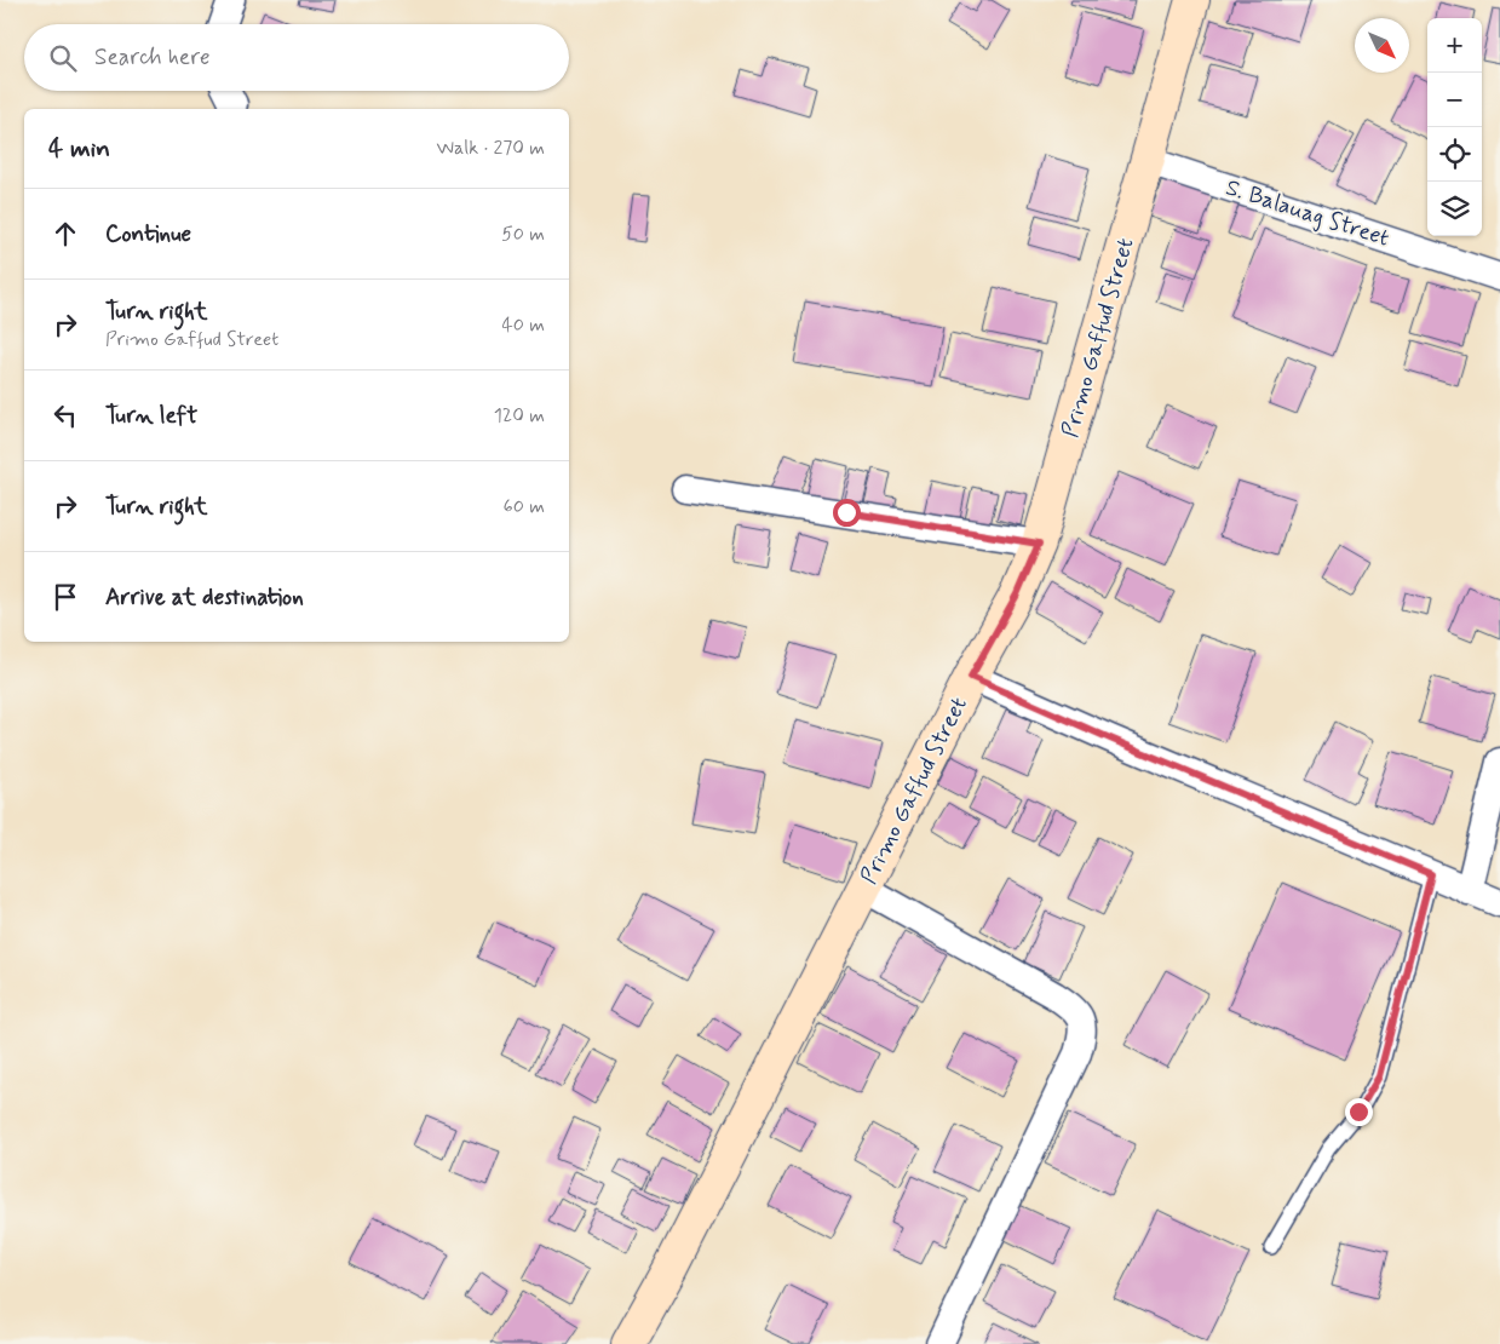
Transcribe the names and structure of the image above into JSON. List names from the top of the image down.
{
  "streets": {
    "main road": ["Primo Gaffud Street"],
    "street": ["S. Balauag Street"]
  },
  "crossings": [
    ["S. Balauag Street", "Primo Gaffud Street"]
  ],
  "north": "bottom right",
  "page": {
    "map_buttons": ["+", "−"],
    "search": "Search here",
    "heading": ["4 min", "Walk · 270 m"],
    "list": [
      ["Continue", "50 m"],
      ["Turn right", "Primo Gaffud Street", "40 m"],
      ["Turn left", "120 m"],
      ["Turn right", "60 m"],
      "Arrive at destination"
    ]
  }
}
